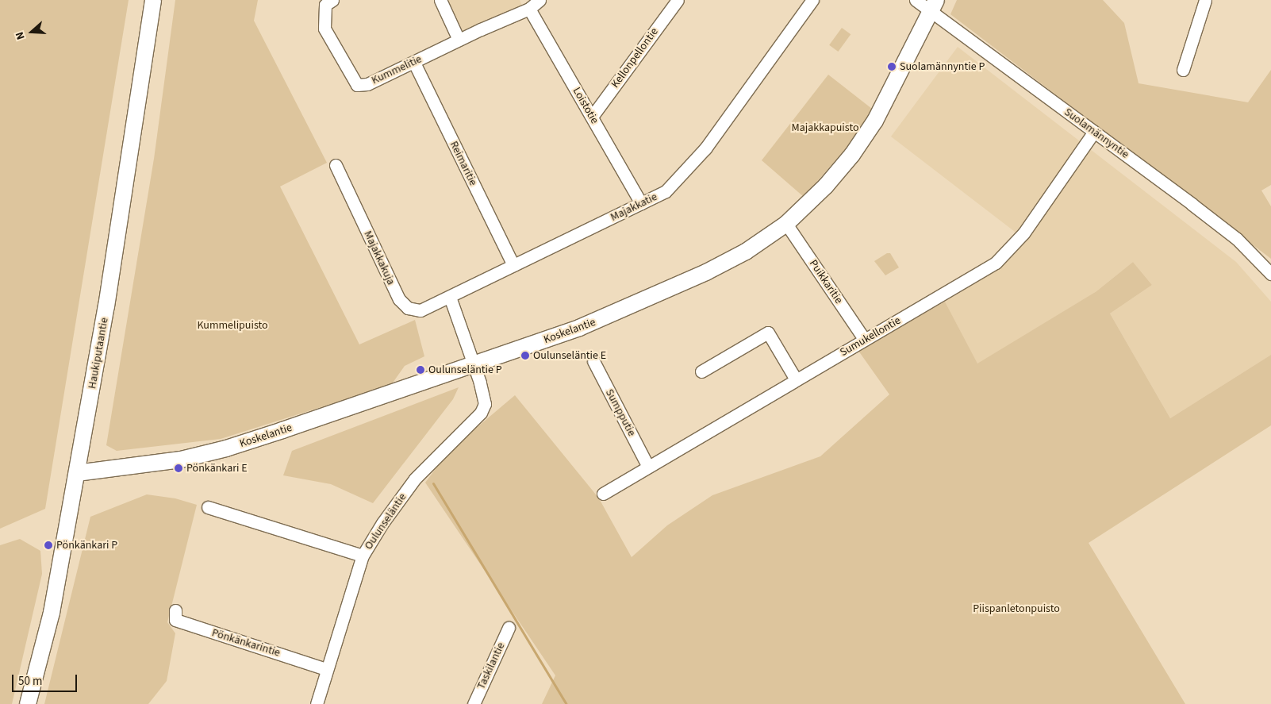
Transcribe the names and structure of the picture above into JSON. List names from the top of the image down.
{
  "streets": {
    "main road": ["Koskelantie", "Haukiputaantie"],
    "street": [
      "Kellonpellontie",
      "Kummelitie",
      "Loistotie",
      "Suolamännyntie",
      "Reimaritie",
      "Majakkatie",
      "Majakkakuja",
      "Puikkaritie",
      "Sumukellontie",
      "Sumpputie",
      "Oulunseläntie",
      "Pönkänkarintie",
      "Taskilantie"
    ]
  },
  "crossings": [
    ["Kellonpellontie", "Loistotie"],
    ["Kummelitie", "Loistotie"],
    ["Kummelitie", "Reimaritie"],
    ["Loistotie", "Majakkatie"],
    ["Suolamännyntie", "Koskelantie"],
    ["Suolamännyntie", "Sumukellontie"],
    ["Reimaritie", "Majakkatie"],
    ["Majakkatie", "Majakkakuja"],
    ["Puikkaritie", "Koskelantie"],
    ["Puikkaritie", "Sumukellontie"],
    ["Koskelantie", "Haukiputaantie"],
    ["Koskelantie", "Oulunseläntie"],
    ["Sumukellontie", "Sumpputie"],
    ["Oulunseläntie", "Pönkänkarintie"]
  ],
  "parks": ["Majakkapuisto", "Kummelipuisto", "Piispanletonpuisto"],
  "places": [
    "Suolamännyntie P",
    "Oulunseläntie E",
    "Oulunseläntie P",
    "Pönkänkari E",
    "Pönkänkari P"
  ],
  "scale_bar": "50 m",
  "north": "left"
}
